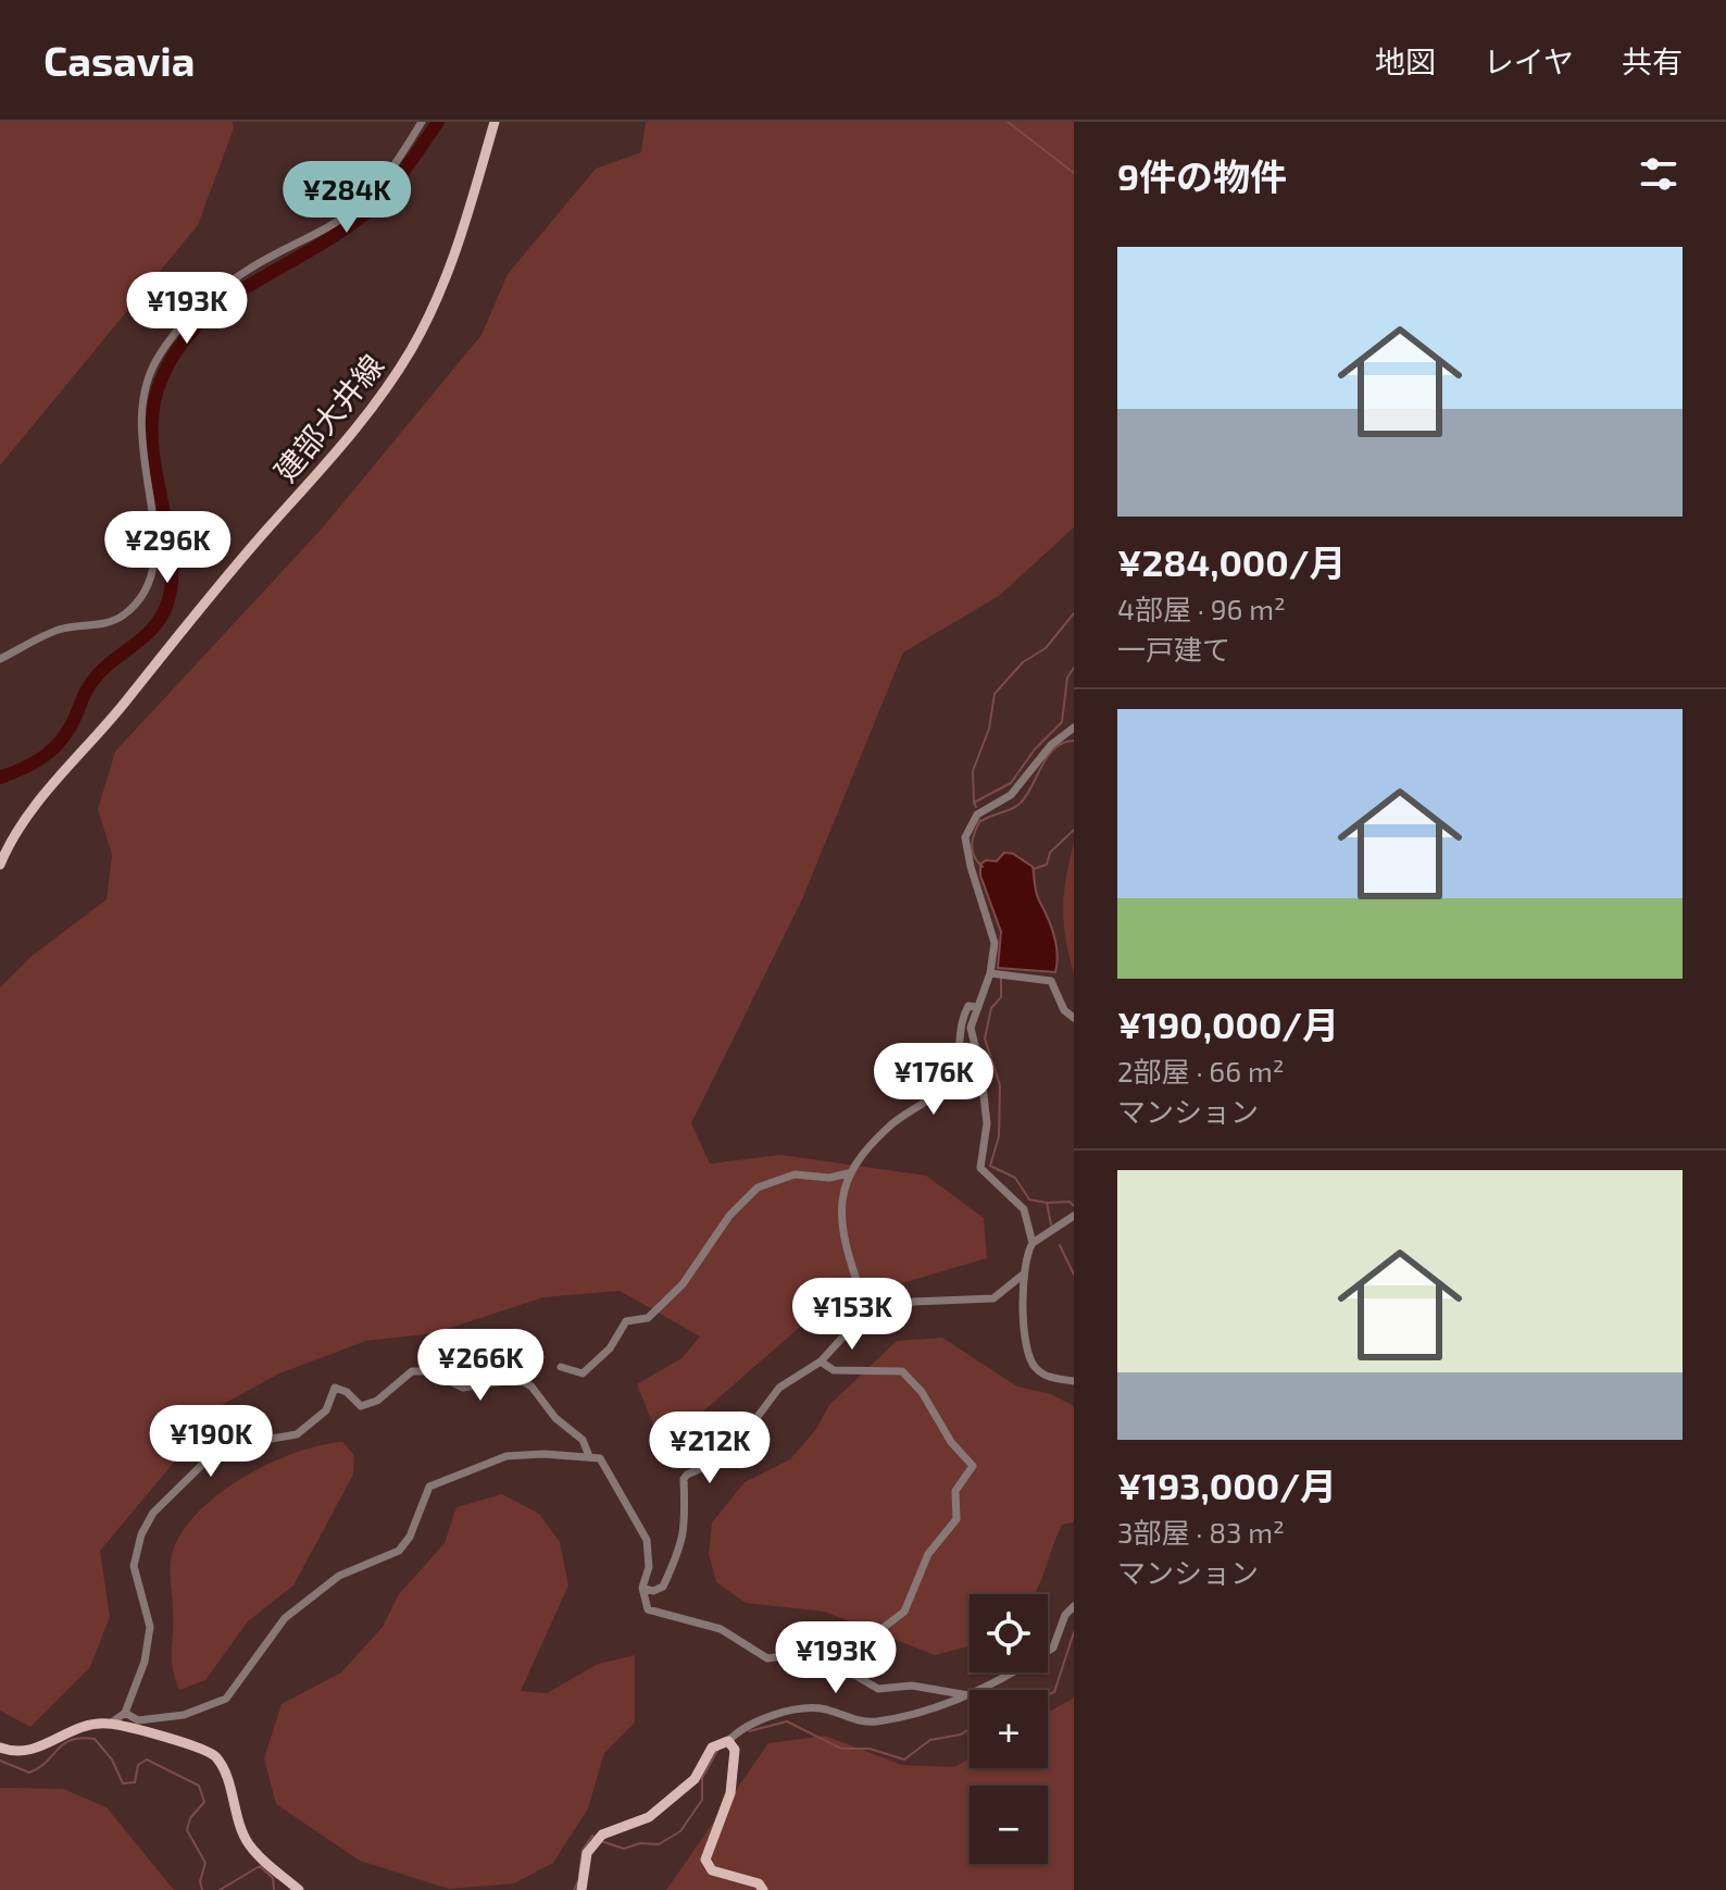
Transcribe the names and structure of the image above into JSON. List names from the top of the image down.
{
  "streets": {
    "main road": ["建部大井線"]
  },
  "page": {
    "header": "Casavia",
    "nav": ["地図", "レイヤ", "共有"],
    "heading": "9件の物件",
    "price": [
      "¥284K",
      "¥193K",
      "¥296K",
      "¥176K",
      "¥153K",
      "¥266K",
      "¥190K",
      "¥212K",
      "¥193K"
    ],
    "list": [
      {
        "name": "¥284,000/月",
        "note": "4部屋 · 96 m² · 一戸建て"
      },
      {
        "name": "¥190,000/月",
        "note": "2部屋 · 66 m² · マンション"
      },
      {
        "name": "¥193,000/月",
        "note": "3部屋 · 83 m² · マンション"
      }
    ],
    "map_buttons": ["+", "−"]
  }
}
